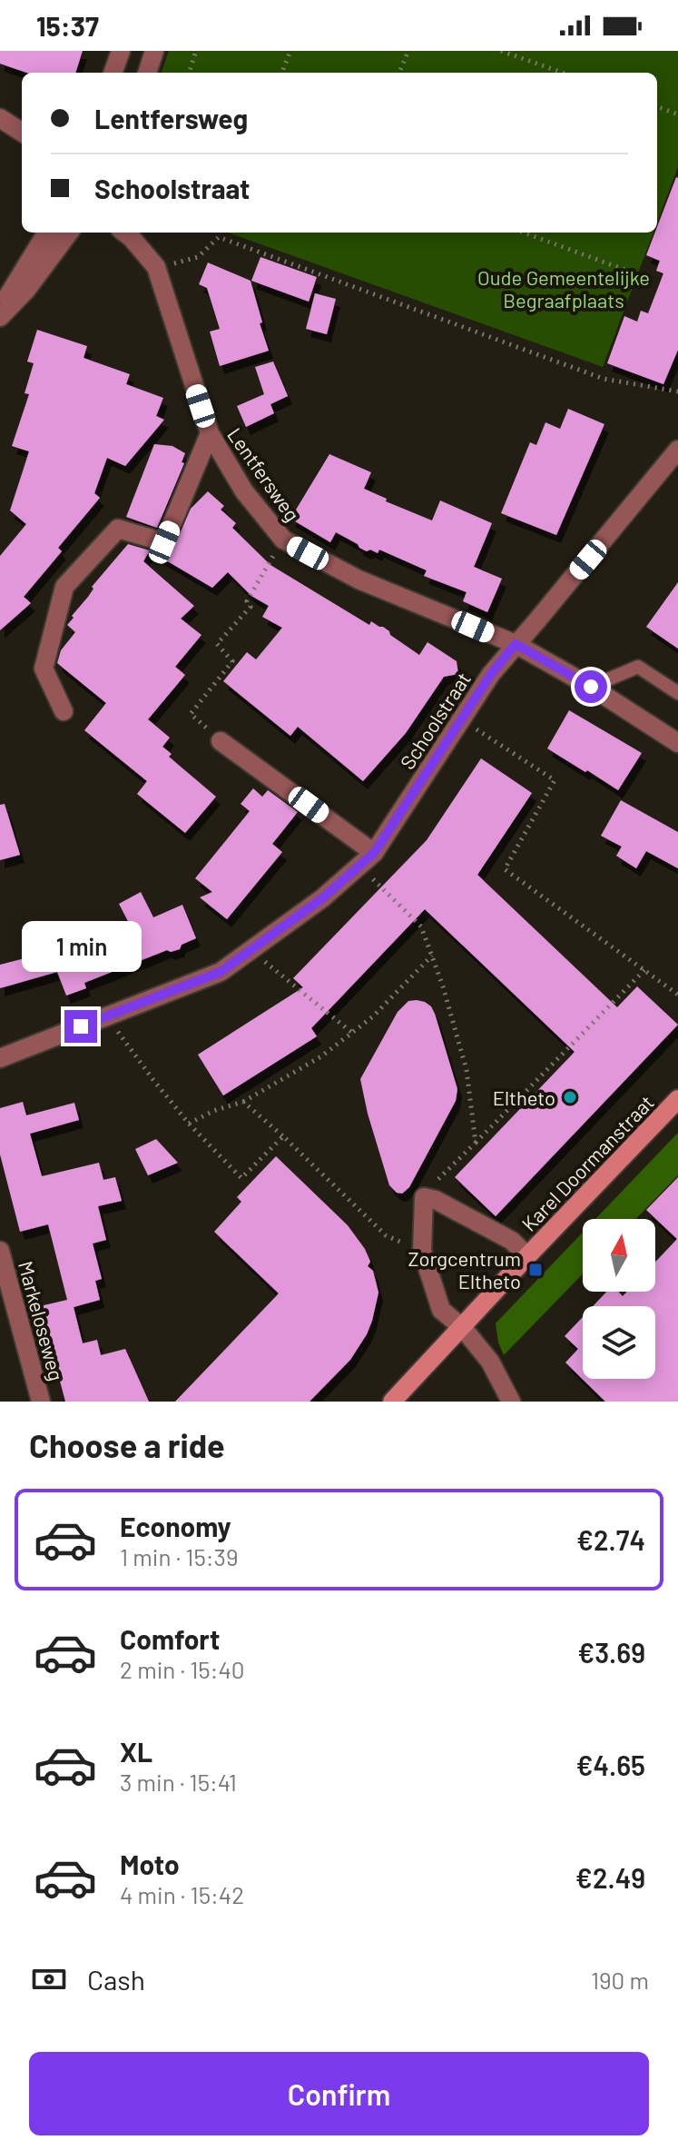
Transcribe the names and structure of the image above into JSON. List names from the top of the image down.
{
  "streets": {
    "main road": ["Karel Doormanstraat"],
    "street": ["Lentfersweg", "Schoolstraat", "Markeloseweg"]
  },
  "crossings": [
    ["Lentfersweg", "Schoolstraat"]
  ],
  "parks": ["Oude Gemeentelijke Begraafplaats"],
  "places": {
    "other": ["Eltheto"],
    "transit": ["Zorgcentrum Eltheto"]
  },
  "north": "top",
  "page": {
    "status": "15:37",
    "banner": ["Lentfersweg", "Schoolstraat"],
    "bubble": "1 min",
    "heading": "Choose a ride",
    "list": [
      {
        "name": "Economy",
        "note": "1 min · 15:39",
        "value": "€2.74"
      },
      {
        "name": "Comfort",
        "note": "2 min · 15:40",
        "value": "€3.69"
      },
      {
        "name": "XL",
        "note": "3 min · 15:41",
        "value": "€4.65"
      },
      {
        "name": "Moto",
        "note": "4 min · 15:42",
        "value": "€2.49"
      }
    ],
    "pay": ["Cash", "190 m"],
    "buttons": "Confirm"
  }
}
